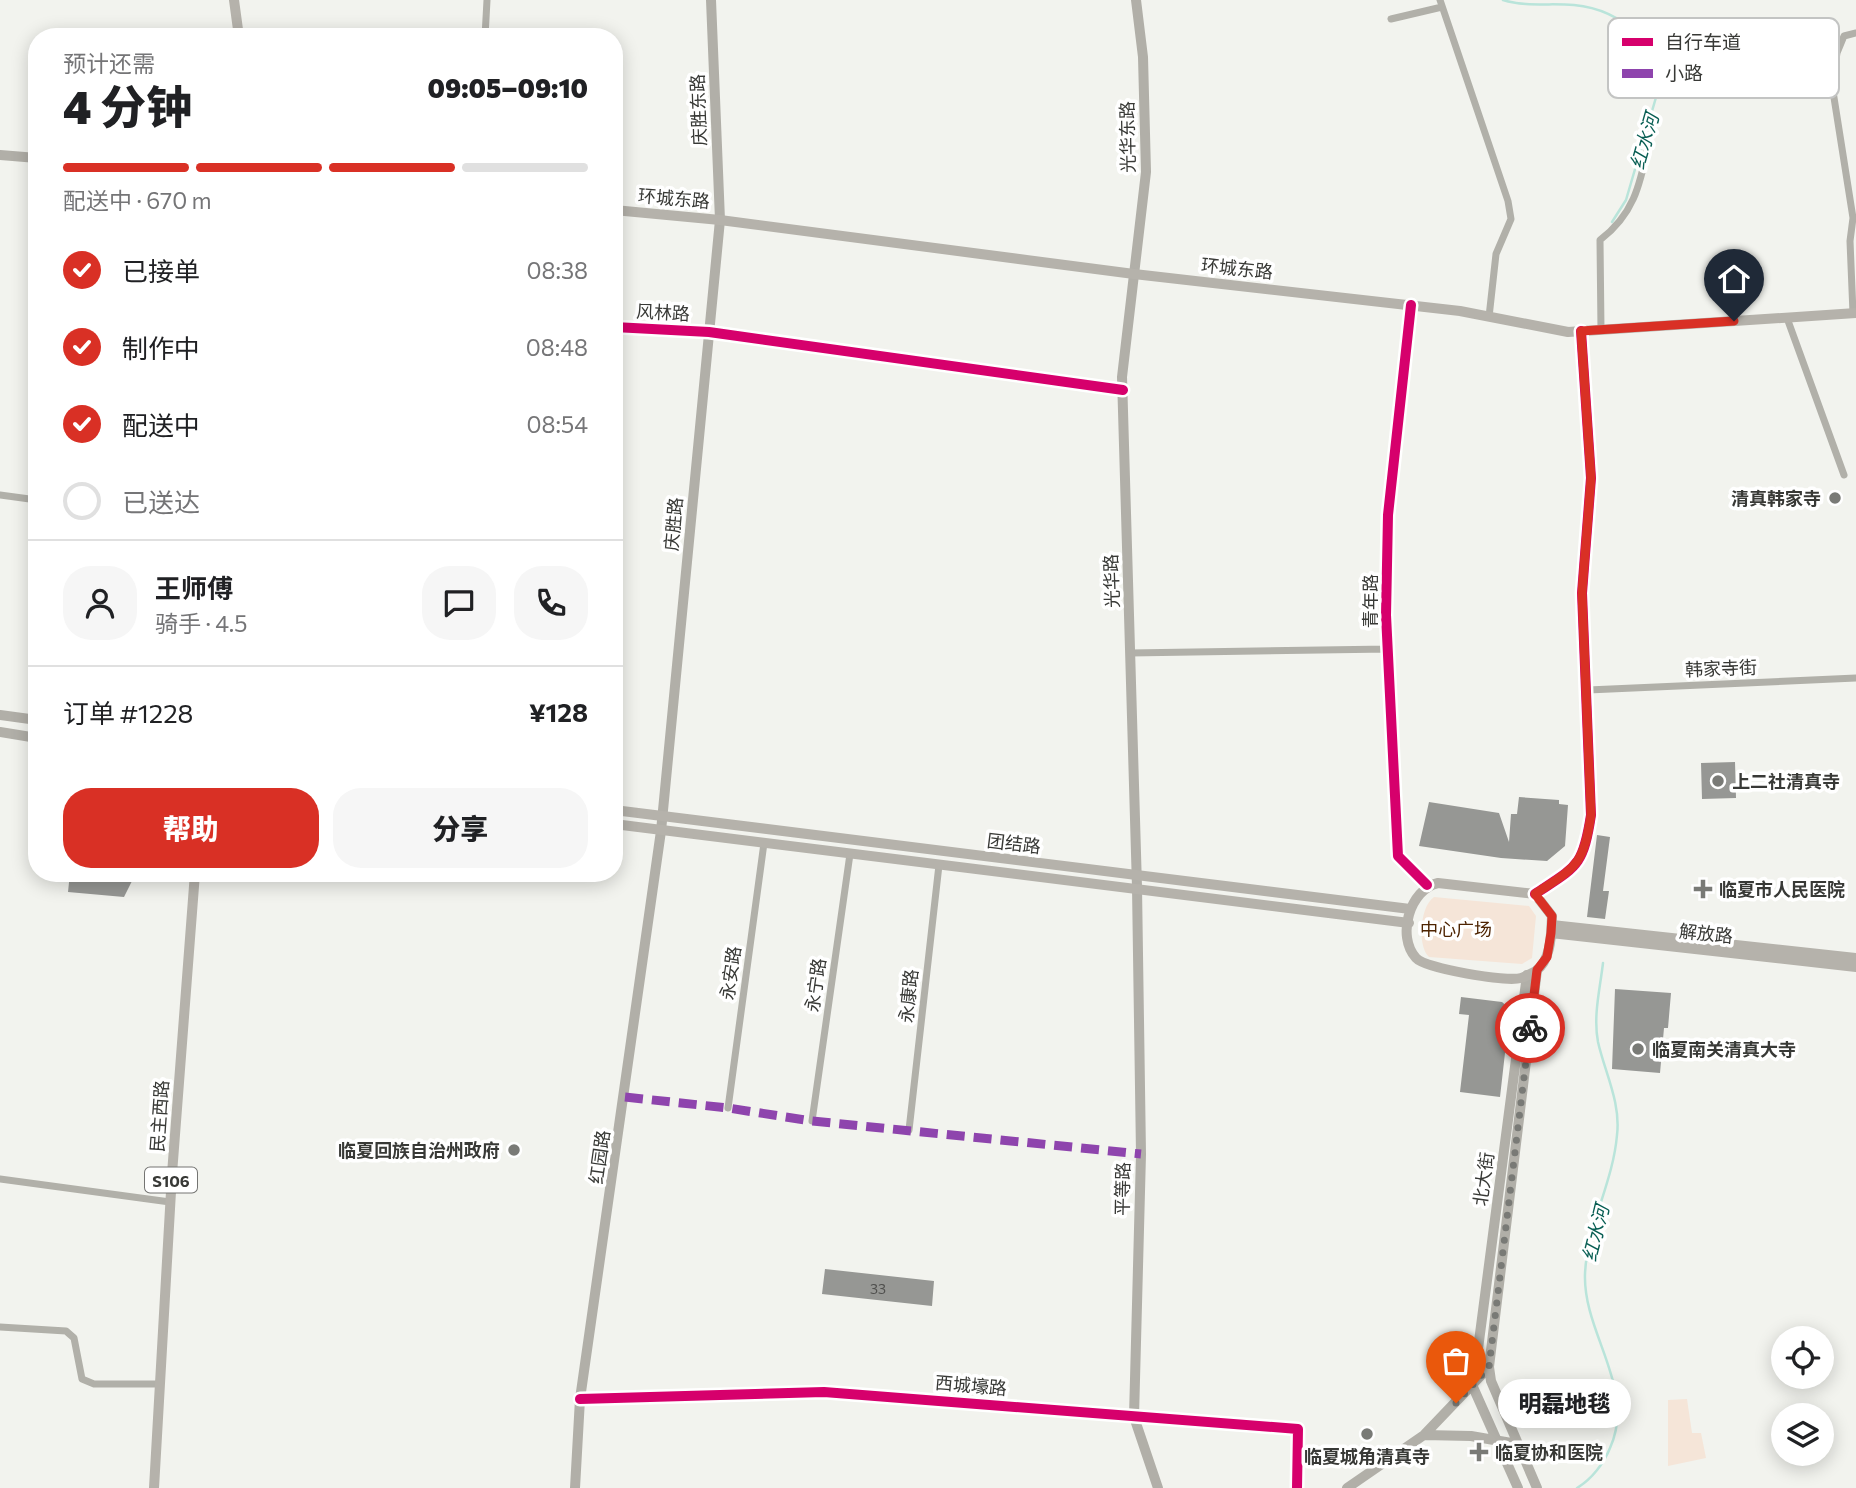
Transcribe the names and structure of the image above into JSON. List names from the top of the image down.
{
  "streets": {
    "main road": [
      "庆胜东路",
      "光华东路",
      "环城东路",
      "庆胜路",
      "光华路",
      "团结路",
      "解放路",
      "民主西路",
      "红园路",
      "北大街",
      "S106",
      "平等路"
    ],
    "street": [
      "风林路",
      "青年路",
      "韩家寺街",
      "永安路",
      "永宁路",
      "永康路",
      "西城壕路"
    ]
  },
  "crossings": [
    ["庆胜东路", "环城东路"],
    ["庆胜东路", "庆胜路"],
    ["光华东路", "环城东路"],
    ["光华东路", "光华路"],
    ["环城东路", "庆胜路"],
    ["环城东路", "光华路"],
    ["环城东路", "青年路"],
    ["风林路", "庆胜路"],
    ["风林路", "光华路"],
    ["庆胜路", "团结路"],
    ["庆胜路", "红园路"],
    ["光华路", "团结路"],
    ["光华路", "平等路"],
    ["青年路", "团结路"],
    ["青年路", "解放路"],
    ["青年路", "北大街"],
    ["团结路", "解放路"],
    ["团结路", "永安路"],
    ["团结路", "永宁路"],
    ["团结路", "永康路"],
    ["团结路", "红园路"],
    ["团结路", "北大街"],
    ["团结路", "平等路"],
    ["解放路", "北大街"],
    ["红园路", "西城壕路"],
    ["平等路", "西城壕路"]
  ],
  "water": ["红水河"],
  "parks": ["中心广场"],
  "places": {
    "other": [
      "清真韩家寺",
      "上二社清真寺",
      "临夏南关清真大寺",
      "临夏回族自治州政府",
      "明磊地毯",
      "临夏城角清真寺"
    ],
    "health": ["临夏市人民医院", "临夏协和医院"]
  },
  "house_numbers": ["33"],
  "legend": ["自行车道", "小路"],
  "page": {
    "heading": ["4 分钟", "预计还需", "09:05–09:10"],
    "panel": [
      "王师傅",
      "骑手 · 4.5",
      "订单 #1228",
      "¥128"
    ],
    "bar": "配送中 · 670 m",
    "list": [
      ["已接单", "08:38"],
      ["制作中", "08:48"],
      ["配送中", "08:54"],
      "已送达"
    ],
    "buttons": ["帮助", "分享"],
    "bubble": "明磊地毯"
  }
}
